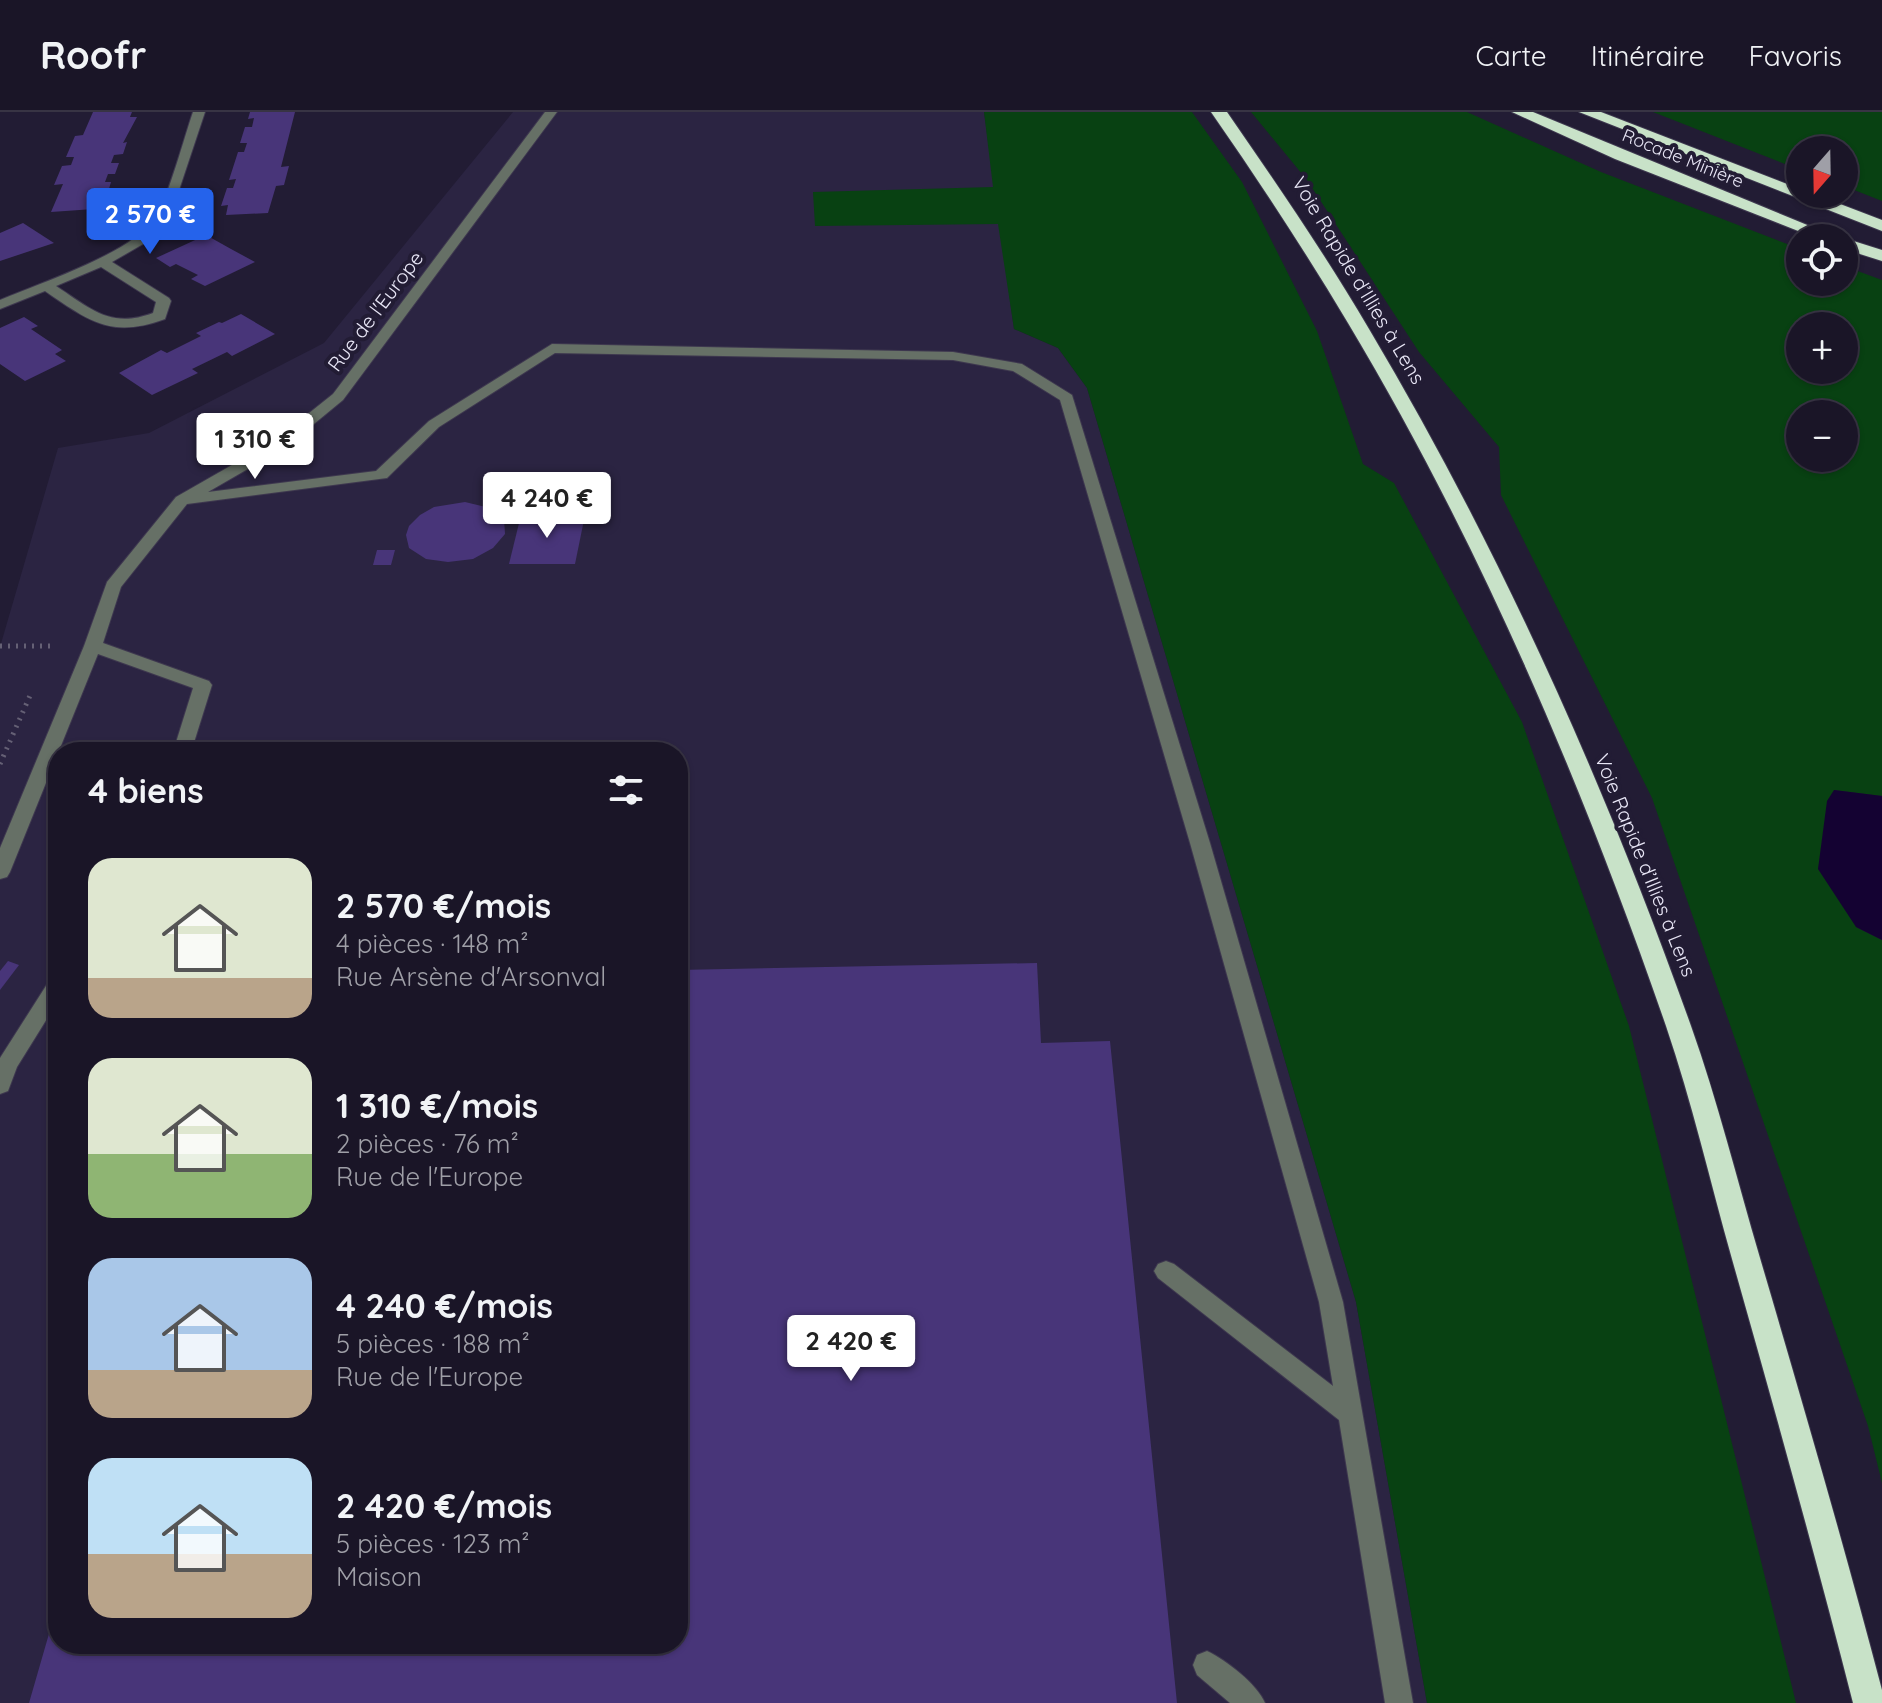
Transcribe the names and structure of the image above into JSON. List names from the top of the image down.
{
  "streets": {
    "highway": ["Rocade Minière", "Voie Rapide d’Illies à Lens"],
    "street": ["Rue de l'Europe"]
  },
  "north": "bottom",
  "page": {
    "header": "Roofr",
    "nav": ["Carte", "Itinéraire", "Favoris"],
    "map_buttons": ["+", "−"],
    "price": [
      "2 570 €",
      "1 310 €",
      "4 240 €",
      "2 420 €"
    ],
    "heading": "4 biens",
    "list": [
      {
        "name": "2 570 €/mois",
        "note": "4 pièces · 148 m² · Rue Arsène d'Arsonval"
      },
      {
        "name": "1 310 €/mois",
        "note": "2 pièces · 76 m² · Rue de l'Europe"
      },
      {
        "name": "4 240 €/mois",
        "note": "5 pièces · 188 m² · Rue de l'Europe"
      },
      {
        "name": "2 420 €/mois",
        "note": "5 pièces · 123 m² · Maison"
      }
    ]
  }
}
